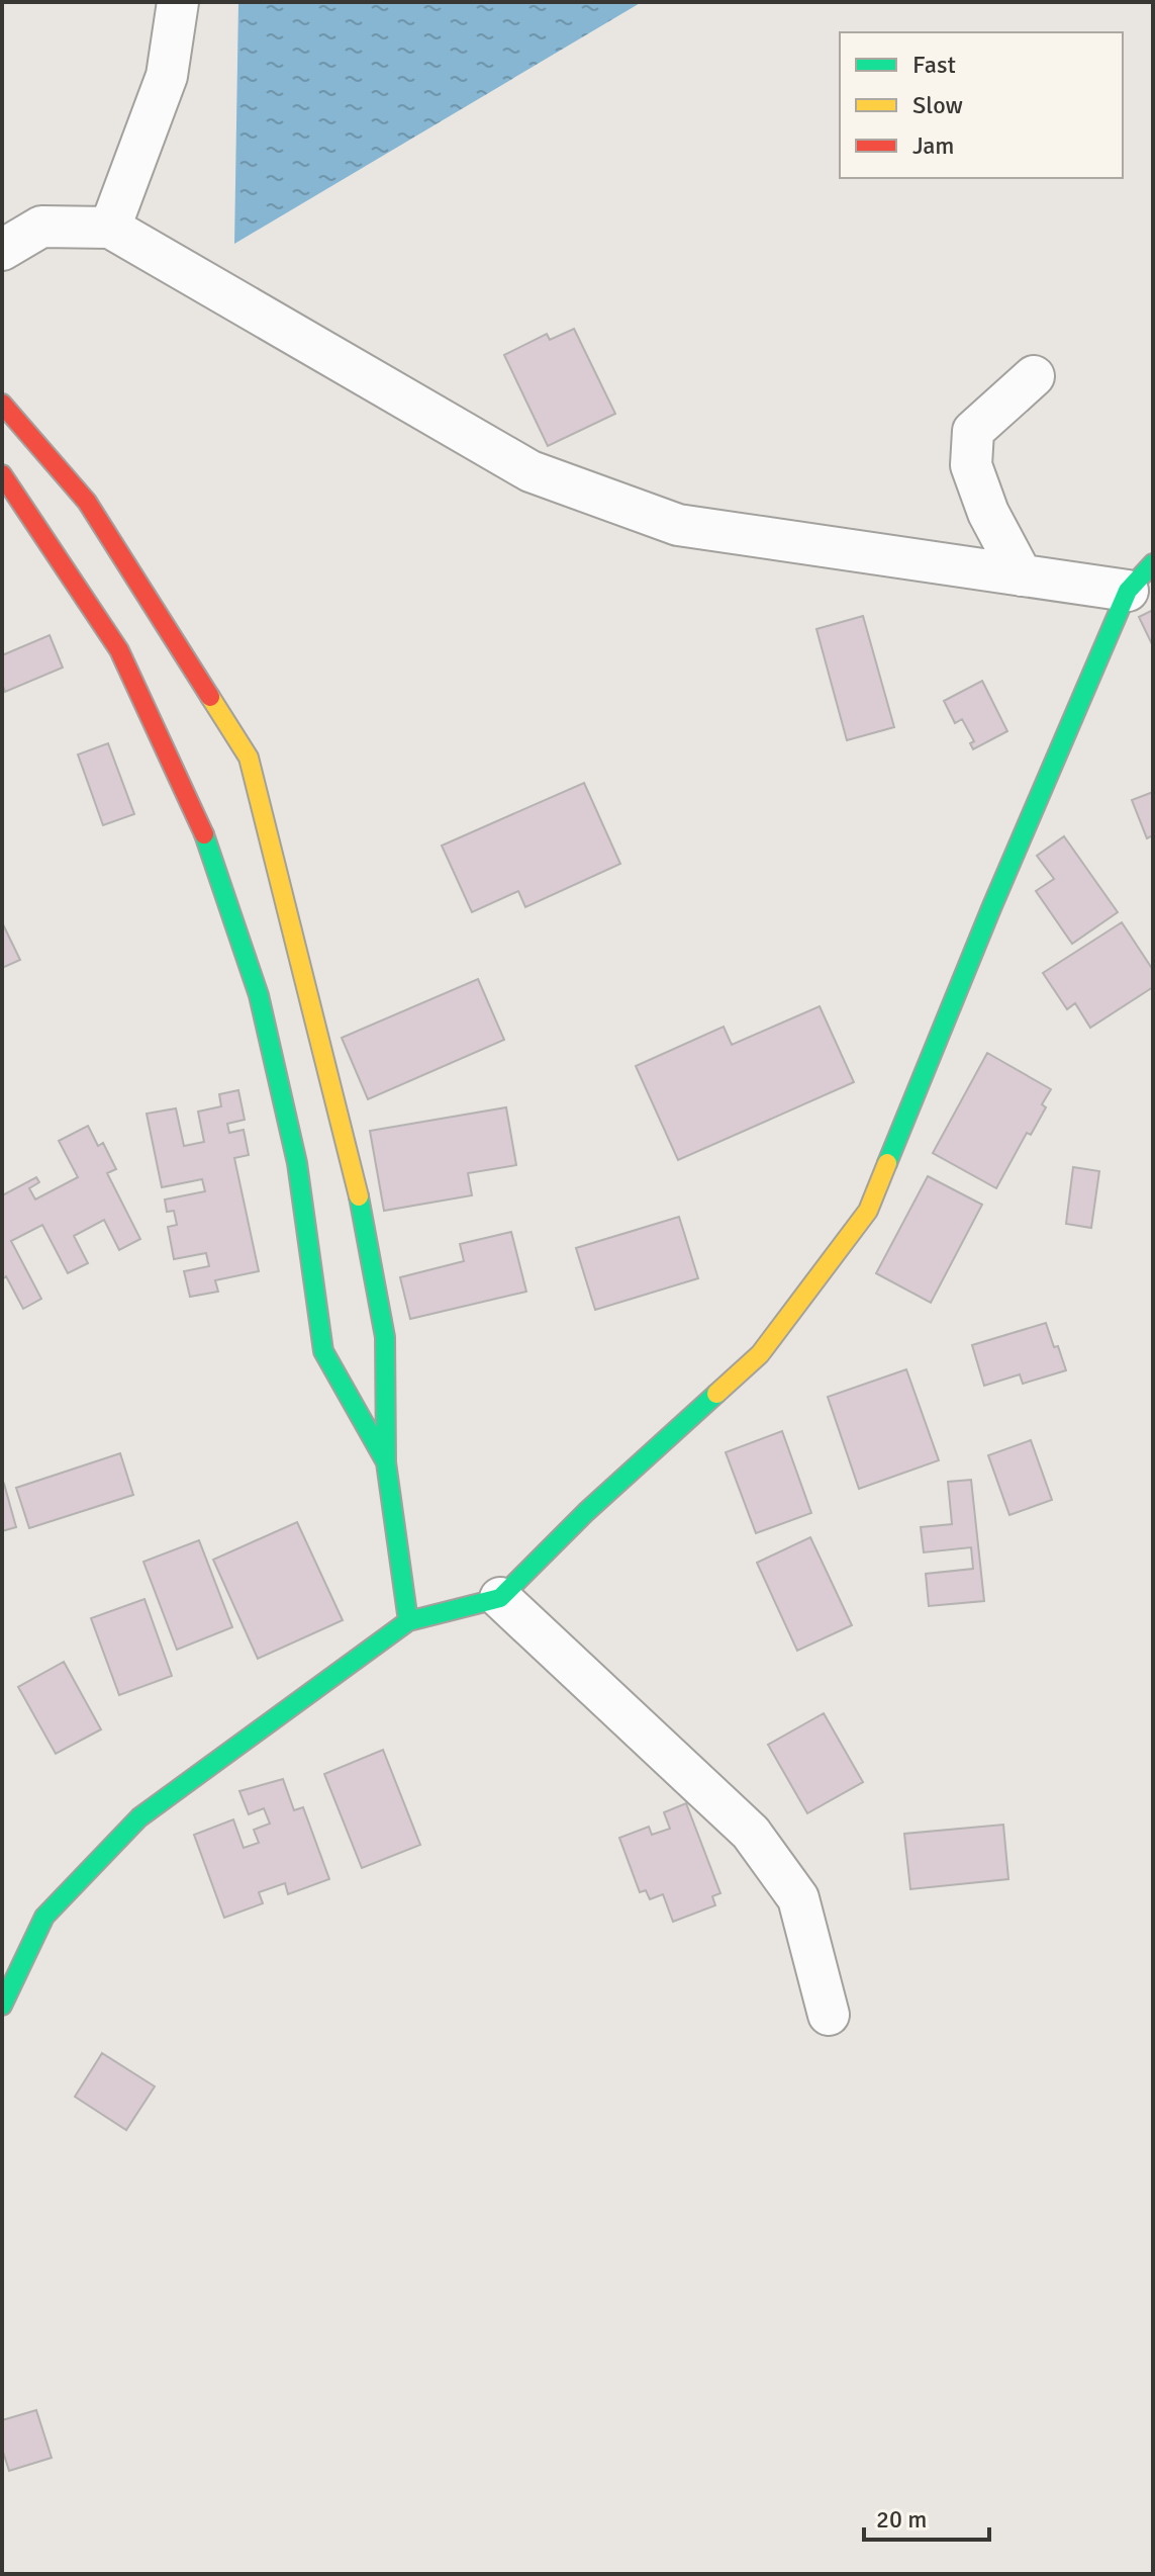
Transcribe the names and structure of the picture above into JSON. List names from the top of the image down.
{
  "legend": ["Fast", "Slow", "Jam"],
  "scale_bar": "20 m"
}
